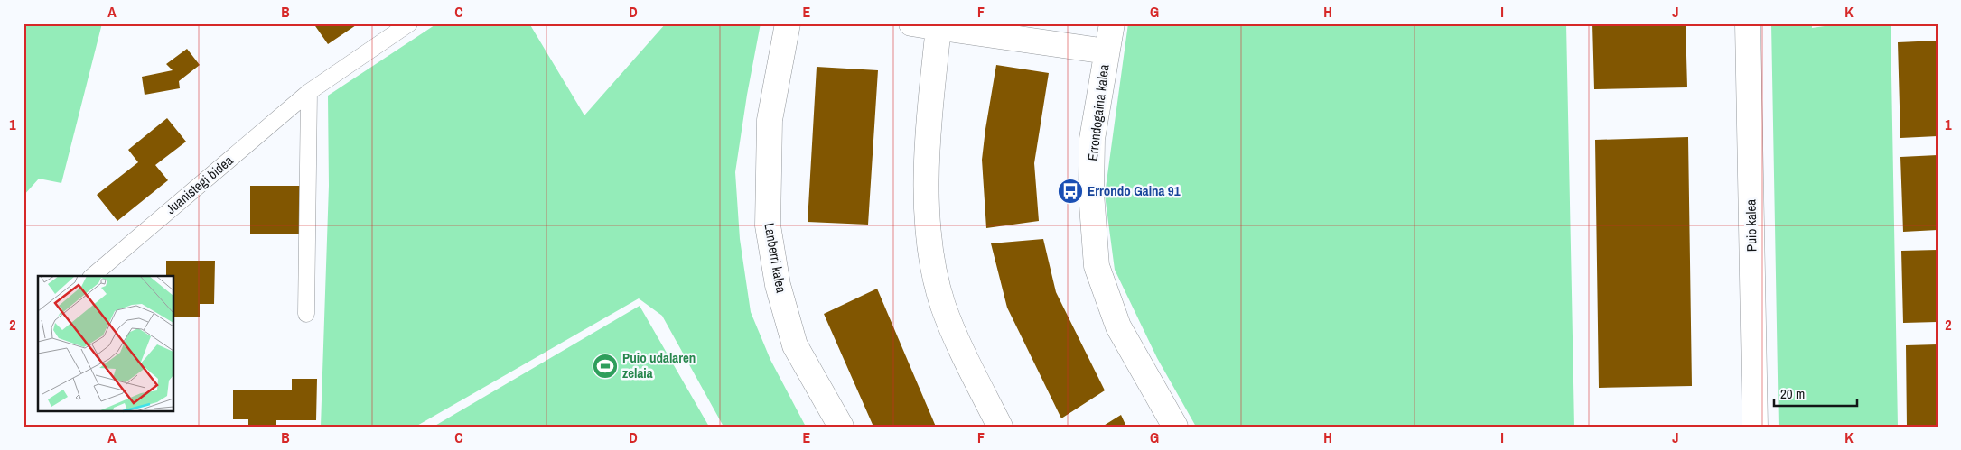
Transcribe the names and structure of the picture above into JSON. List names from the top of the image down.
{
  "streets": {
    "street": ["Errondogaina kalea", "Puio kalea", "Lanberri kalea"],
    "lane": ["Juanistegi bidea"]
  },
  "places": {
    "bus stop": ["Errondo Gaina 91"],
    "sports": ["Puio udalaren zelaia"]
  },
  "scale_bar": "20 m",
  "grid": {
    "columns": [
      "A",
      "B",
      "C",
      "D",
      "E",
      "F",
      "G",
      "H",
      "I",
      "J",
      "K"
    ],
    "rows": ["1", "2"]
  }
}
